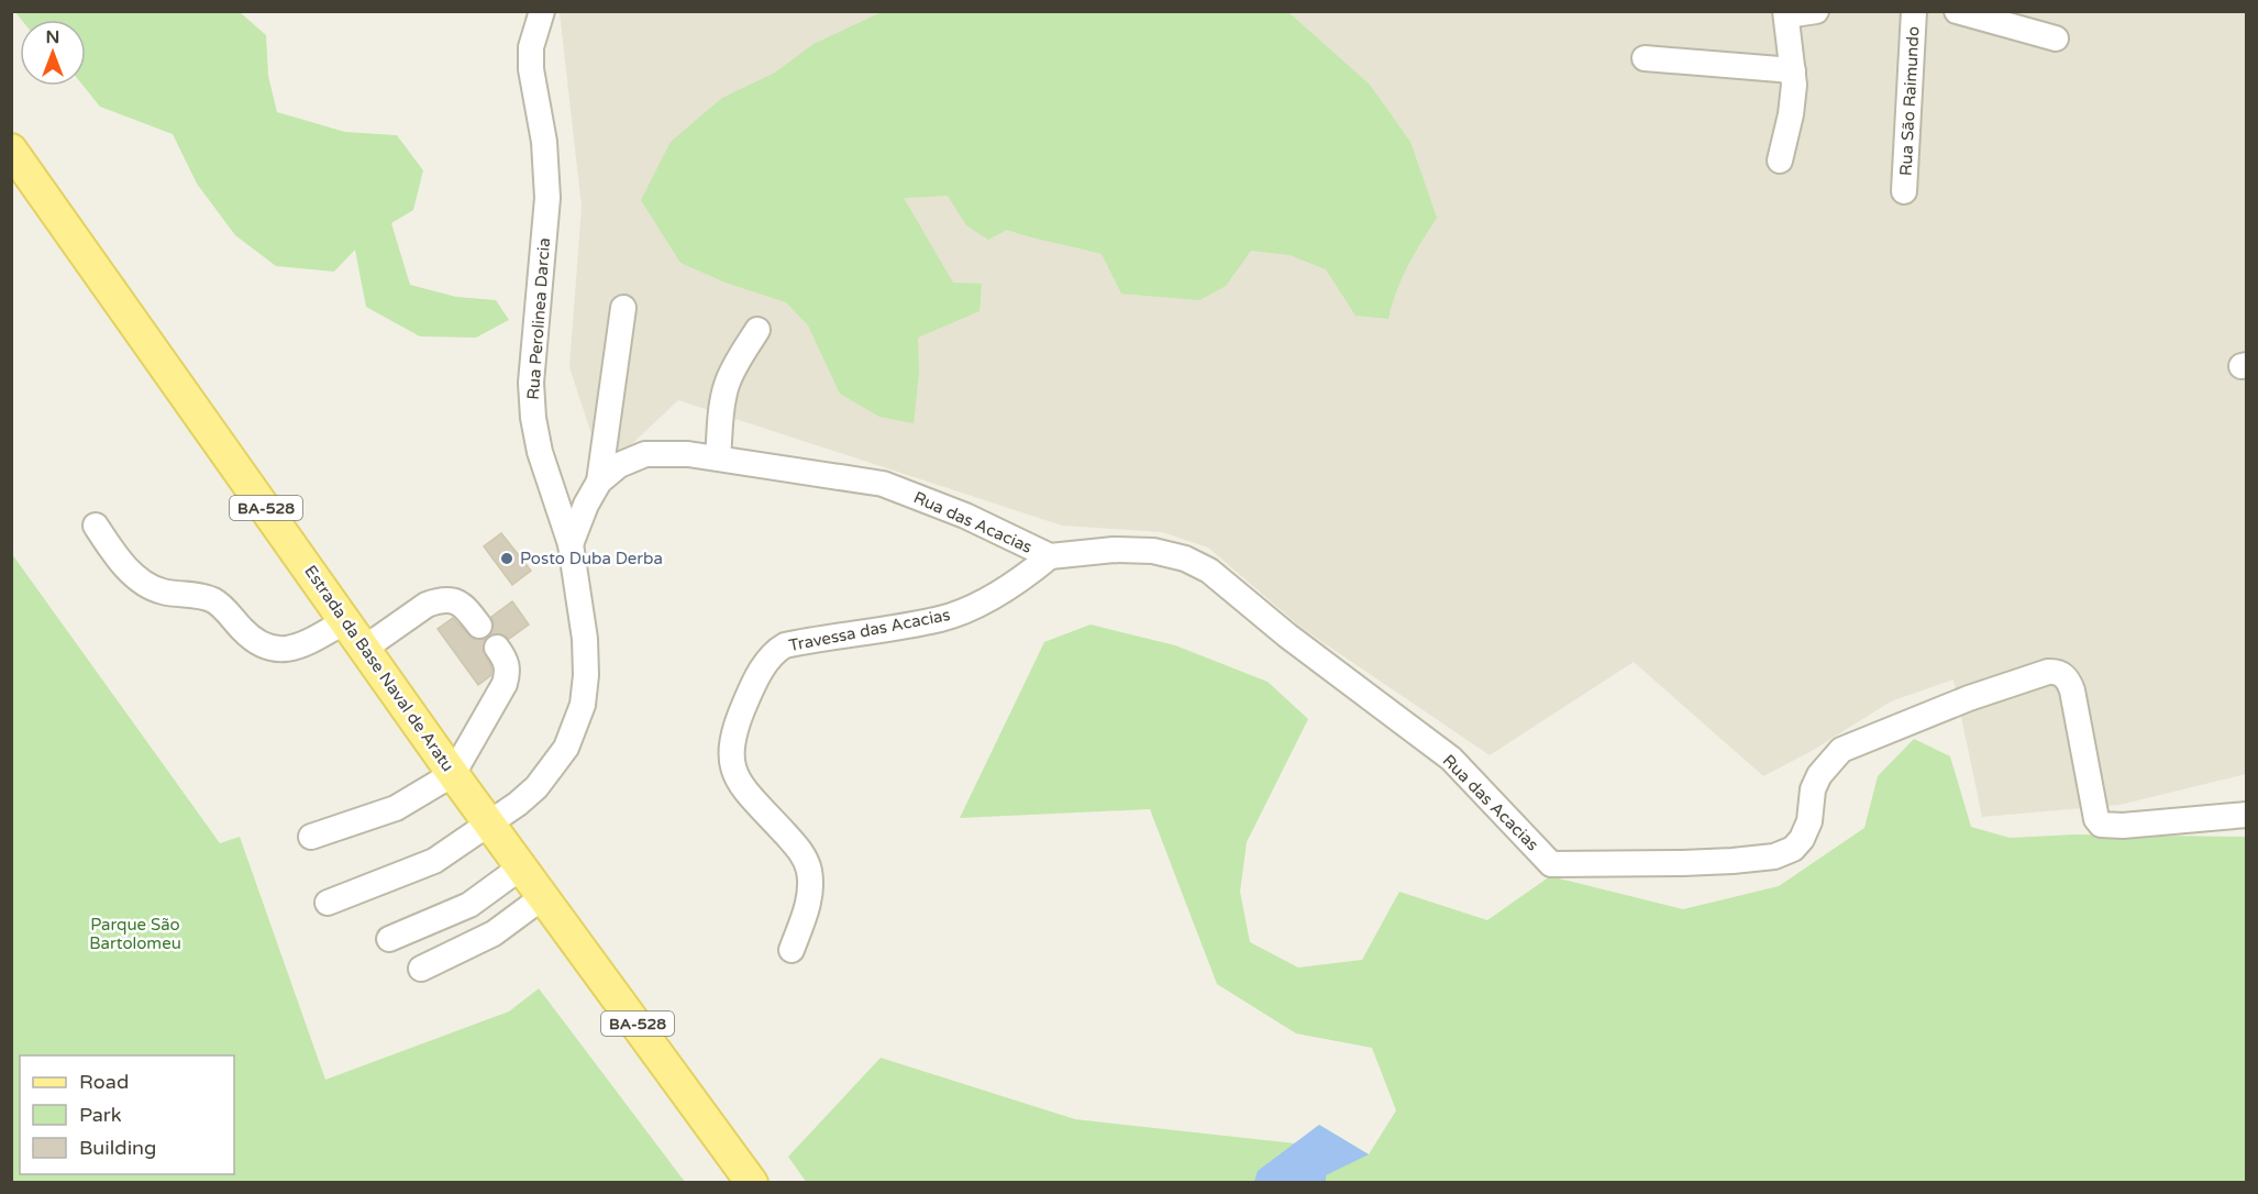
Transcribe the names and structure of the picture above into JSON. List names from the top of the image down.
{
  "streets": {
    "main road": ["BA-528", "Estrada da Base Naval de Aratu"],
    "street": [
      "Rua São Raimundo",
      "Rua Perolinea Darcia",
      "Rua das Acacias",
      "Travessa das Acacias"
    ]
  },
  "crossings": [
    ["Rua Perolinea Darcia", "Rua das Acacias"],
    ["Rua Perolinea Darcia", "Estrada da Base Naval de Aratu"],
    ["Rua das Acacias", "Travessa das Acacias"]
  ],
  "parks": ["Parque São Bartolomeu"],
  "places": ["Posto Duba Derba"],
  "legend": ["Road", "Park", "Building"],
  "north": "top"
}
